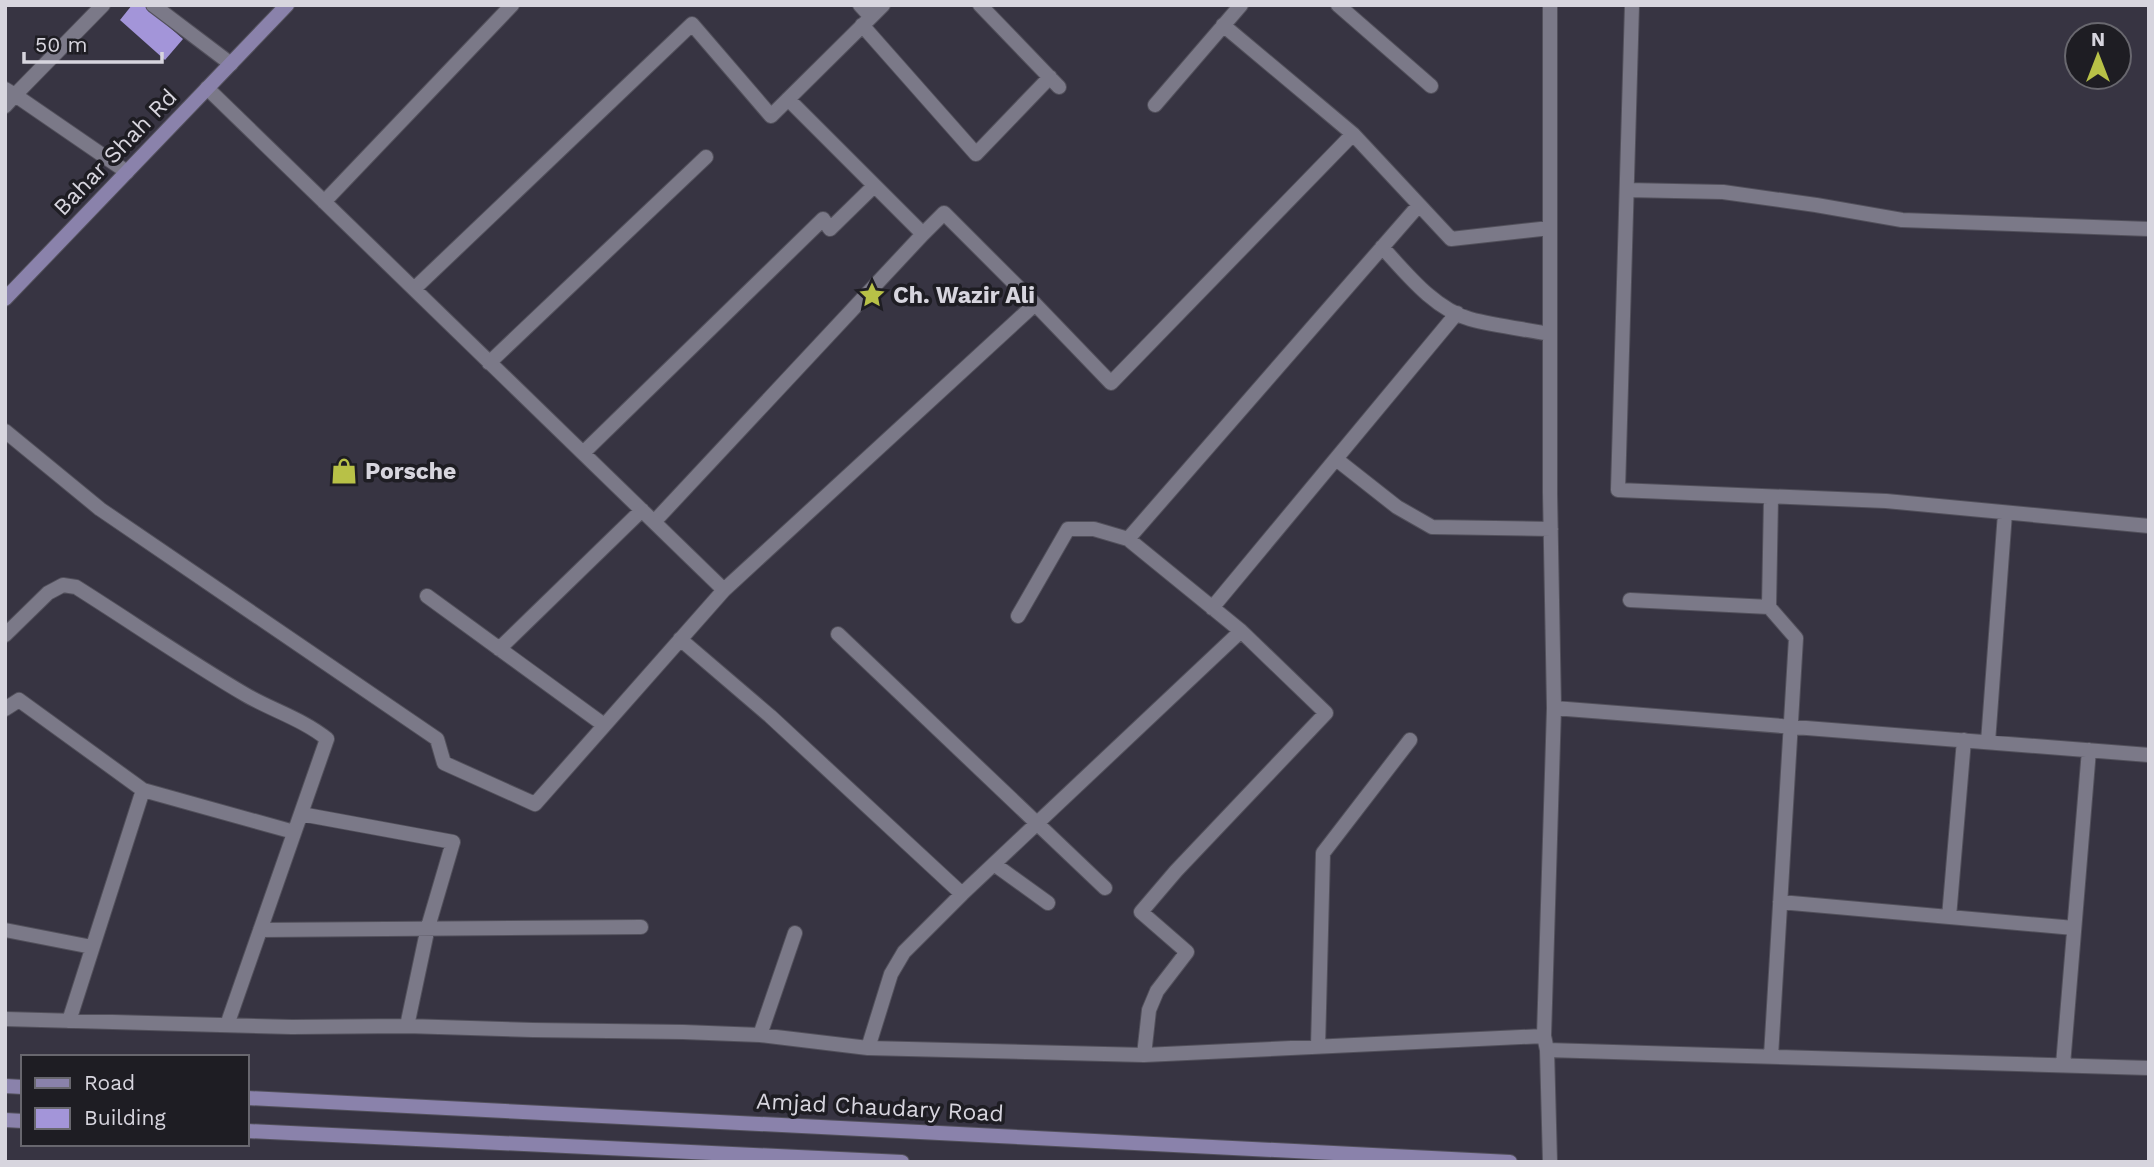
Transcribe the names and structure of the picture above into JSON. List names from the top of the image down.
{
  "streets": {
    "main road": ["Bahar Shah Rd", "Amjad Chaudary Road"]
  },
  "places": {
    "place": ["Ch. Wazir Ali"],
    "shop": ["Porsche"]
  },
  "legend": ["Road", "Building"],
  "scale_bar": "50 m",
  "north": "top"
}
